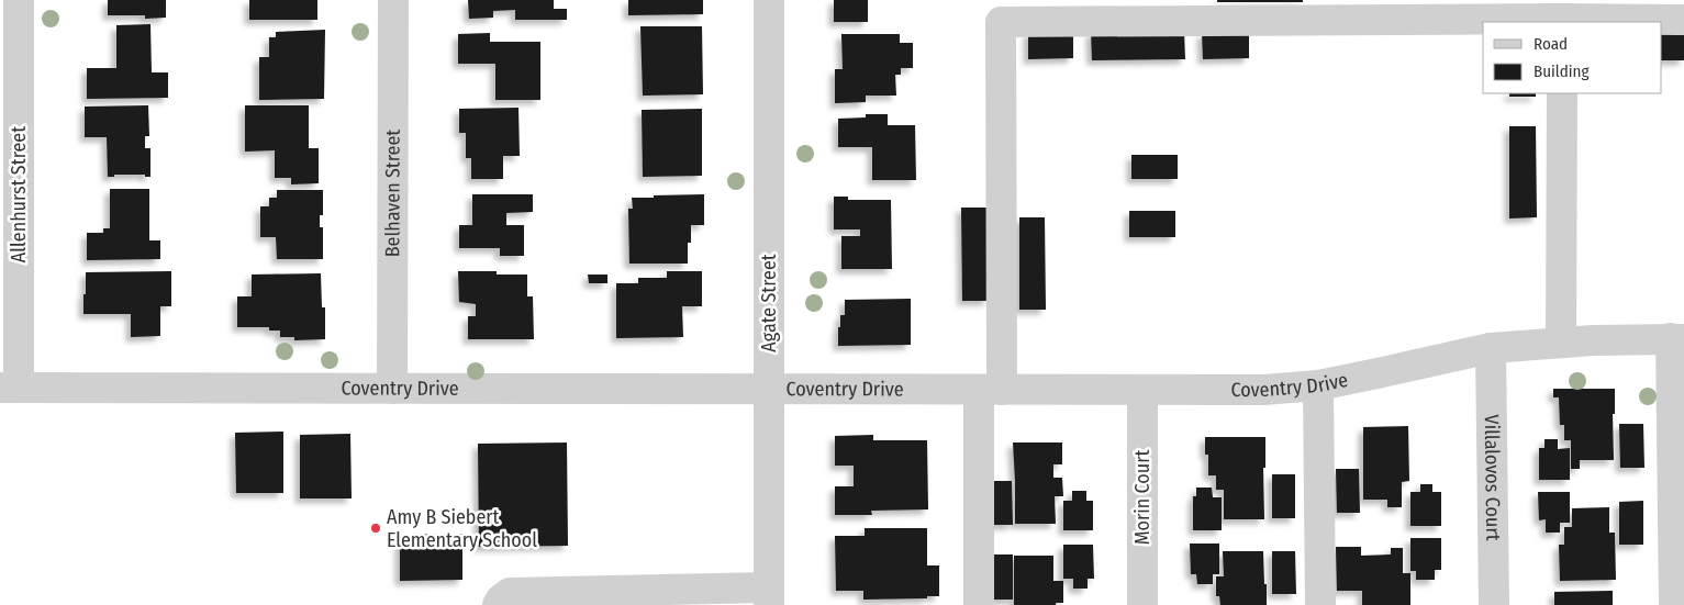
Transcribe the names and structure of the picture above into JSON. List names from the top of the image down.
{
  "streets": {
    "street": [
      "Allenhurst Street",
      "Belhaven Street",
      "Agate Street",
      "Coventry Drive",
      "Villalovos Court",
      "Morin Court"
    ]
  },
  "crossings": [
    ["Allenhurst Street", "Coventry Drive"],
    ["Belhaven Street", "Coventry Drive"],
    ["Agate Street", "Coventry Drive"],
    ["Coventry Drive", "Villalovos Court"],
    ["Coventry Drive", "Morin Court"]
  ],
  "places": ["Amy B Siebert Elementary School"],
  "legend": ["Road", "Building"]
}
